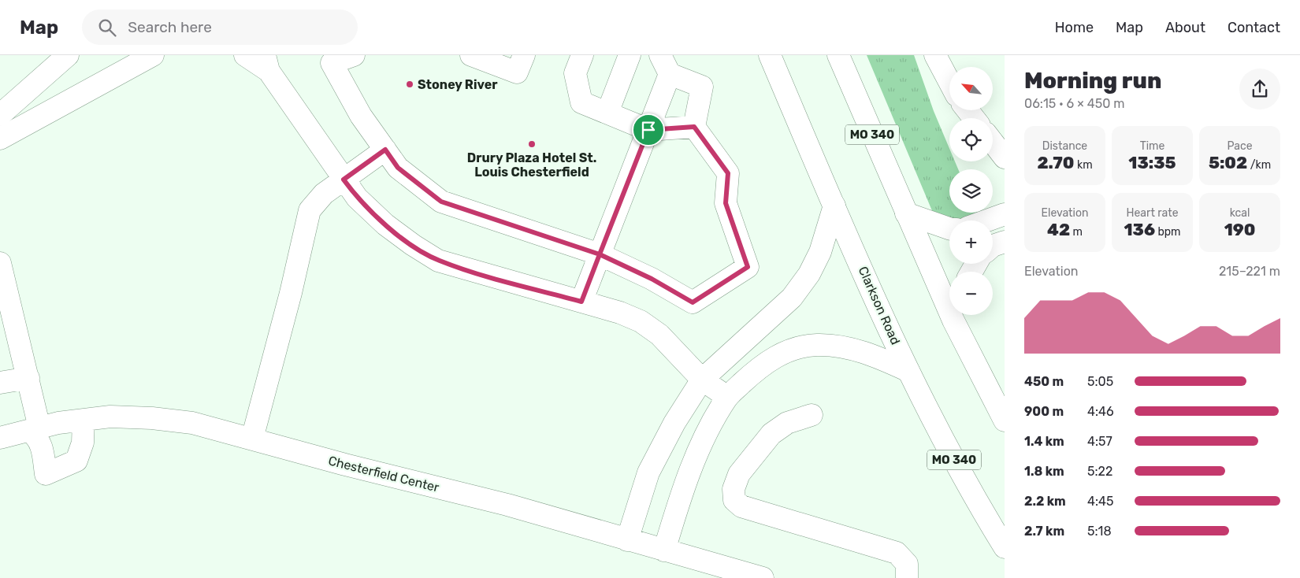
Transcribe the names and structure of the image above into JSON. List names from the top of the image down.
{
  "streets": {
    "main road": ["MO 340", "Clarkson Road", "Chesterfield Center"]
  },
  "places": ["Stoney River", "Drury Plaza Hotel St. Louis Chesterfield"],
  "north": "top left",
  "page": {
    "header": "Map",
    "search": "Search here",
    "nav": [
      "Home",
      "Map",
      "About",
      "Contact"
    ],
    "heading": ["Morning run", "06:15 · 6 × 450 m"],
    "map_buttons": ["+", "−"],
    "stats": [
      ["Distance", "2.70 km"],
      ["Time", "13:35"],
      ["Pace", "5:02 /km"],
      ["Elevation", "42 m"],
      ["Heart rate", "136 bpm"],
      ["kcal", "190"]
    ],
    "chart": ["Elevation", "215–221 m"],
    "list": [
      {
        "name": "450 m",
        "note": "5:05"
      },
      {
        "name": "900 m",
        "note": "4:46"
      },
      {
        "name": "1.4 km",
        "note": "4:57"
      },
      {
        "name": "1.8 km",
        "note": "5:22"
      },
      {
        "name": "2.2 km",
        "note": "4:45"
      },
      {
        "name": "2.7 km",
        "note": "5:18"
      }
    ]
  }
}
